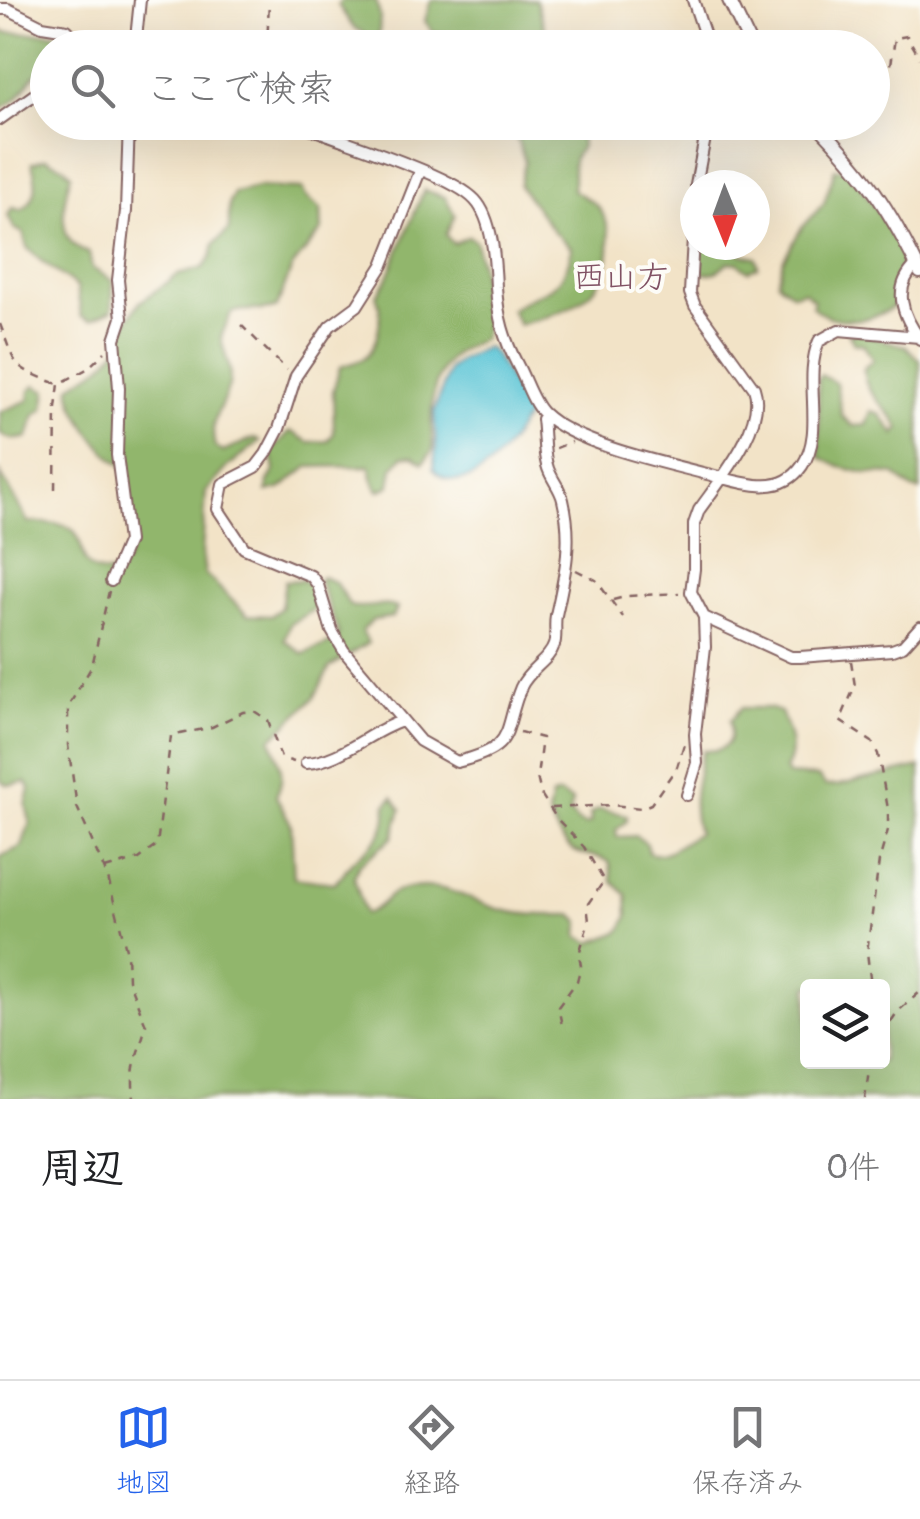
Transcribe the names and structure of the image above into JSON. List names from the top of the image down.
{
  "districts": ["西山方"],
  "north": "bottom",
  "page": {
    "search": "ここで検索",
    "heading": ["周辺", "0件"],
    "nav": ["地図", "経路", "保存済み"]
  }
}
